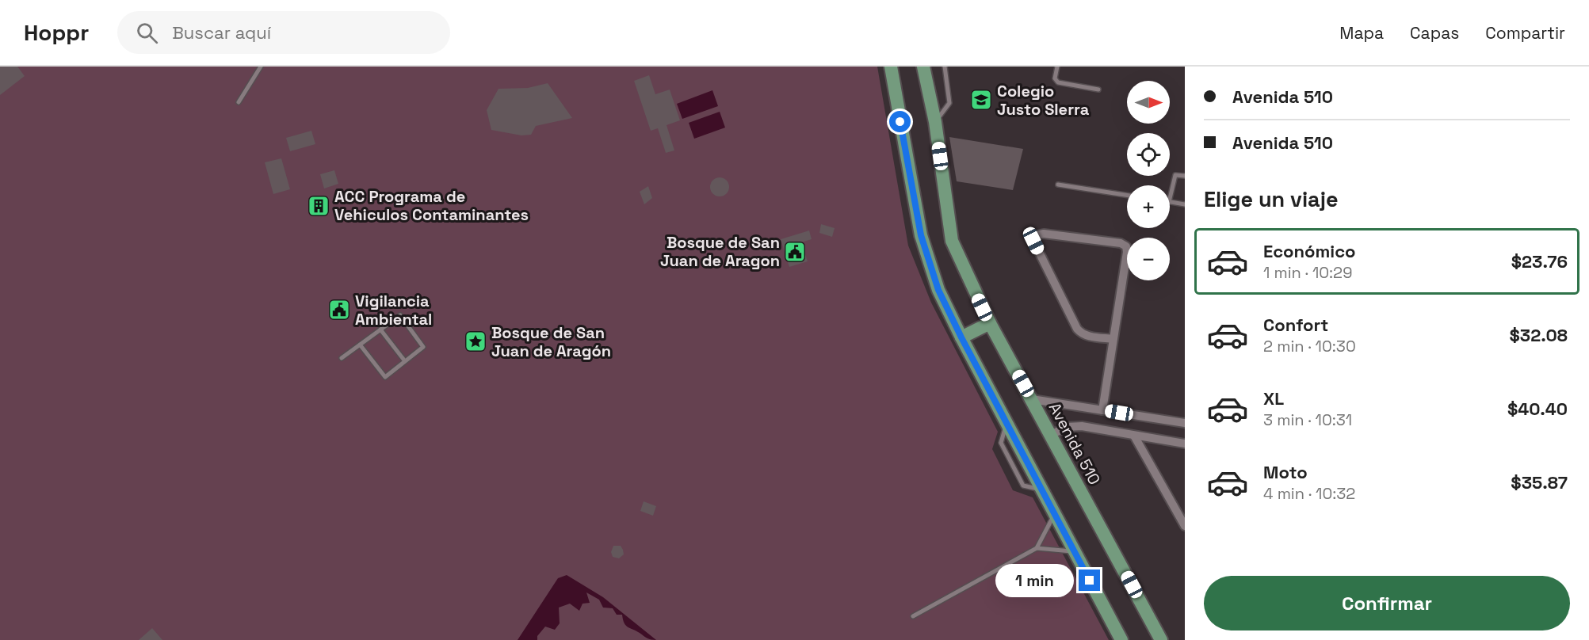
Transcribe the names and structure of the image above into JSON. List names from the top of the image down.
{
  "streets": {
    "main road": ["Avenida 510"]
  },
  "places": {
    "school or university": ["Colegio Justo SIerra"],
    "building": ["ACC Programa de Vehiculos Contaminantes"],
    "public building": ["Bosque de San Juan de Aragon", "Vigilancia Ambiental"],
    "place": ["Bosque de San Juan de Aragón"]
  },
  "north": "right",
  "page": {
    "header": "Hoppr",
    "search": "Buscar aquí",
    "nav": ["Mapa", "Capas", "Compartir"],
    "banner": ["Avenida 510", "Avenida 510"],
    "map_buttons": ["+", "−"],
    "heading": "Elige un viaje",
    "list": [
      {
        "name": "Económico",
        "note": "1 min · 10:29",
        "value": "$23.76"
      },
      {
        "name": "Confort",
        "note": "2 min · 10:30",
        "value": "$32.08"
      },
      {
        "name": "XL",
        "note": "3 min · 10:31",
        "value": "$40.40"
      },
      {
        "name": "Moto",
        "note": "4 min · 10:32",
        "value": "$35.87"
      }
    ],
    "bubble": "1 min",
    "buttons": "Confirmar"
  }
}
